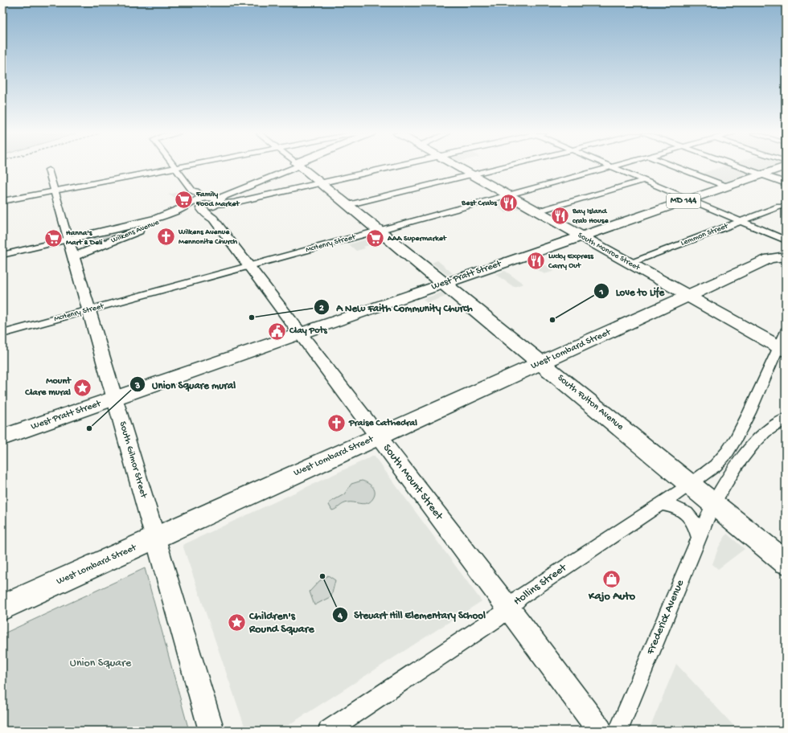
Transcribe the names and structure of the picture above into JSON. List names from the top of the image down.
{
  "streets": {
    "main road": [
      "MD 144",
      "South Monroe Street",
      "West Pratt Street",
      "West Lombard Street",
      "South Fulton Avenue"
    ],
    "street": [
      "Wilkens Avenue",
      "Lemmon Street",
      "McHenry Street",
      "South Gilmor Street",
      "South Mount Street",
      "Hollins Street",
      "Frederick Avenue"
    ]
  },
  "crossings": [
    ["Wilkens Avenue", "South Gilmor Street"],
    ["Wilkens Avenue", "South Mount Street"],
    ["Lemmon Street", "South Monroe Street"],
    ["McHenry Street", "South Monroe Street"],
    ["McHenry Street", "South Fulton Avenue"],
    ["McHenry Street", "South Gilmor Street"],
    ["McHenry Street", "South Mount Street"],
    ["South Monroe Street", "West Pratt Street"],
    ["South Monroe Street", "West Lombard Street"],
    ["West Pratt Street", "South Fulton Avenue"],
    ["West Pratt Street", "South Gilmor Street"],
    ["West Pratt Street", "South Mount Street"],
    ["West Lombard Street", "South Fulton Avenue"],
    ["West Lombard Street", "South Gilmor Street"],
    ["West Lombard Street", "South Mount Street"],
    ["South Fulton Avenue", "Hollins Street"],
    ["South Fulton Avenue", "Frederick Avenue"],
    ["South Mount Street", "Hollins Street"]
  ],
  "parks": ["Union Square"],
  "places": {
    "supermarket": ["Family Food Market", "Hanna's Mart & Deli", "AAA Supermarket"],
    "restaurant": ["Best Crabs", "Bay Island crab House", "Lucky Express Carry Out"],
    "church": ["Wilkens Avenue Mennonite Church", "Praise Cathedral"],
    "other": [
      "A New Faith Community Church",
      "Love to Life",
      "Union Square mural",
      "Steuart Hill Elementary School"
    ],
    "public building": ["Clay Pots"],
    "place": ["Mount Clare mural", "Children's Round Square"],
    "shop": ["Kajo Auto"]
  }
}
